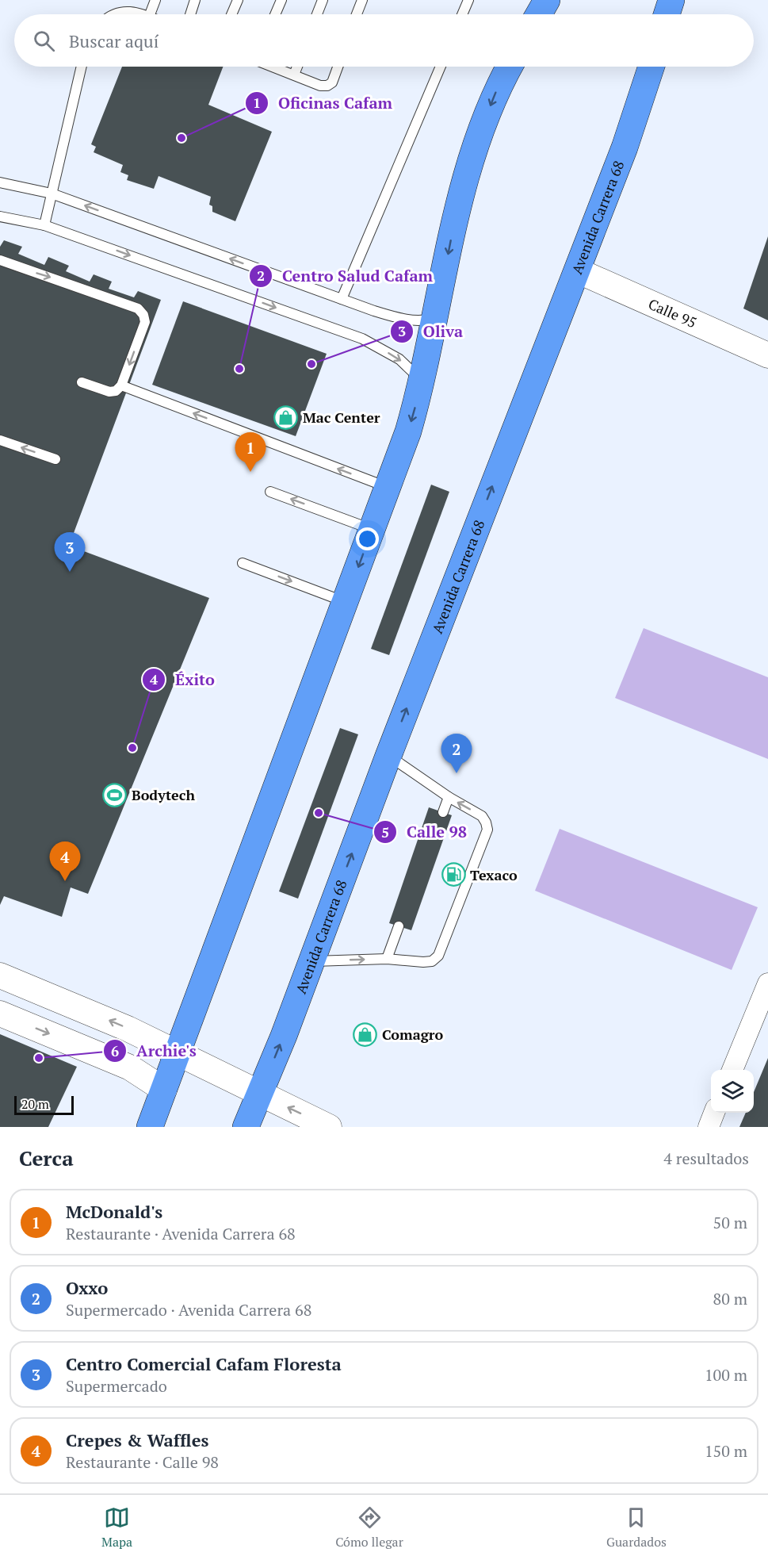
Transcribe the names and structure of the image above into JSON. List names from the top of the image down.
{
  "streets": {
    "main road": ["Avenida Carrera 68"],
    "street": ["Calle 95"]
  },
  "crossings": [
    ["Avenida Carrera 68", "Calle 95"]
  ],
  "places": {
    "other": [
      "Oficinas Cafam",
      "Oliva",
      "Centro Salud Cafam",
      "Éxito",
      "Calle 98",
      "Archie's"
    ],
    "shop": ["Mac Center", "Comagro"],
    "sports": ["Bodytech"],
    "fuel station": ["Texaco"]
  },
  "scale_bar": "20 m",
  "page": {
    "search": "Buscar aquí",
    "pins": [
      "1",
      "3",
      "2",
      "4"
    ],
    "scale": "20 m",
    "heading": ["Cerca", "4 resultados"],
    "list": [
      {
        "mark": "1",
        "name": "McDonald's",
        "note": "Restaurante · Avenida Carrera 68",
        "value": "50 m"
      },
      {
        "mark": "2",
        "name": "Oxxo",
        "note": "Supermercado · Avenida Carrera 68",
        "value": "80 m"
      },
      {
        "mark": "3",
        "name": "Centro Comercial Cafam Floresta",
        "note": "Supermercado",
        "value": "100 m"
      },
      {
        "mark": "4",
        "name": "Crepes & Waffles",
        "note": "Restaurante · Calle 98",
        "value": "150 m"
      }
    ],
    "nav": ["Mapa", "Cómo llegar", "Guardados"]
  }
}
